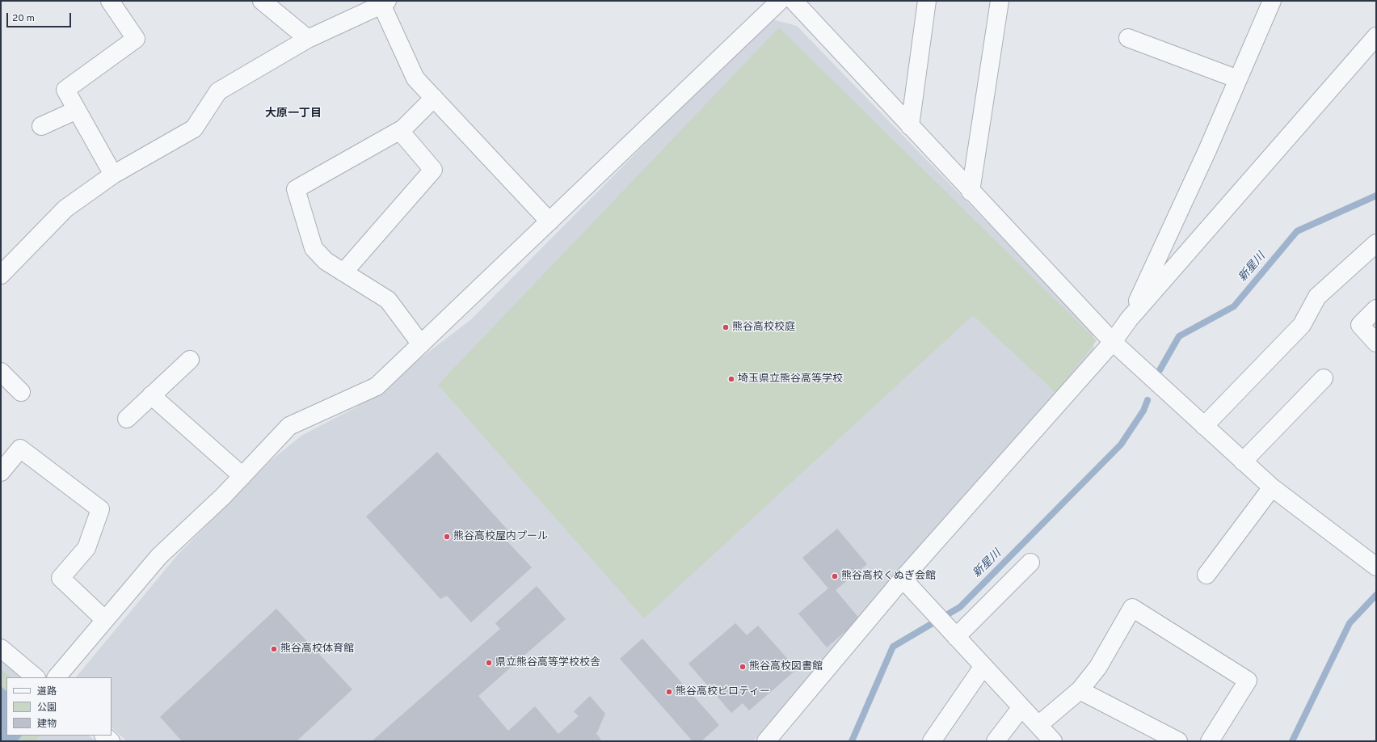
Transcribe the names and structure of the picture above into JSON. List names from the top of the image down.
{
  "districts": ["大原一丁目"],
  "water": ["新星川"],
  "places": [
    "熊谷高校校庭",
    "埼玉県立熊谷高等学校",
    "熊谷高校屋内プール",
    "熊谷高校くぬぎ会館",
    "熊谷高校体育館",
    "県立熊谷高等学校校舎",
    "熊谷高校図書館",
    "熊谷高校ピロティー"
  ],
  "legend": ["道路", "公園", "建物"],
  "scale_bar": "20 m"
}
